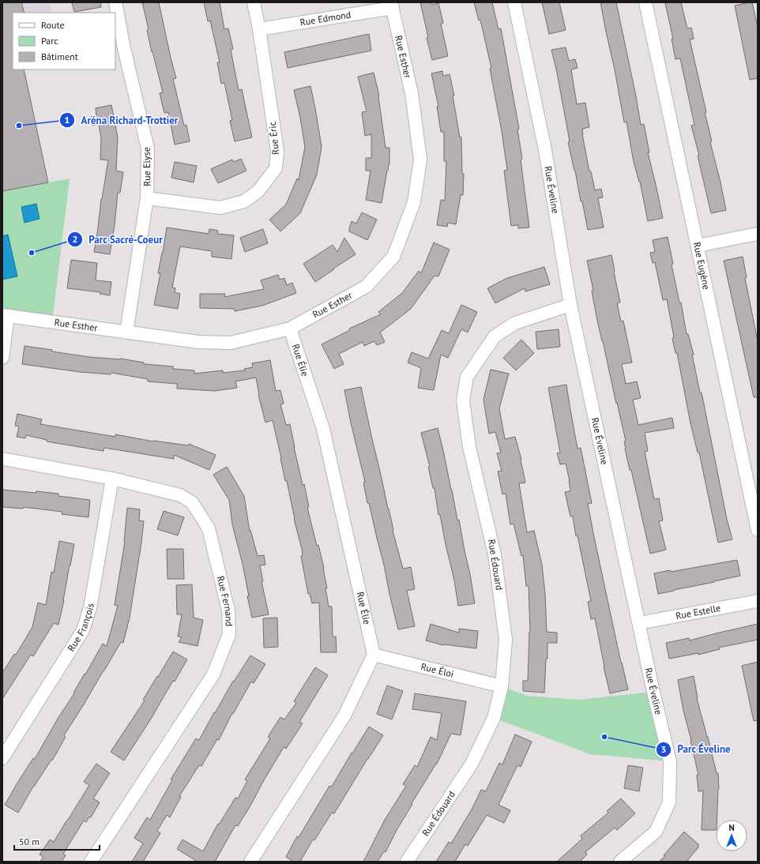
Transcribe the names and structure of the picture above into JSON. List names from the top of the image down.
{
  "streets": {
    "street": [
      "Rue Edmond",
      "Rue Esther",
      "Rue Éric",
      "Rue Elyse",
      "Rue Éveline",
      "Rue Eugène",
      "Rue Élie",
      "Rue Édouard",
      "Rue Fernand",
      "Rue Estelle",
      "Rue François",
      "Rue Éloi"
    ]
  },
  "crossings": [
    ["Rue Edmond", "Rue Esther"],
    ["Rue Edmond", "Rue Éric"],
    ["Rue Esther", "Rue Elyse"],
    ["Rue Esther", "Rue Élie"],
    ["Rue Éric", "Rue Elyse"],
    ["Rue Éveline", "Rue Édouard"],
    ["Rue Éveline", "Rue Estelle"],
    ["Rue Élie", "Rue Éloi"],
    ["Rue Édouard", "Rue Éloi"],
    ["Rue Fernand", "Rue François"]
  ],
  "places": ["Aréna Richard-Trottier", "Parc Sacré-Coeur", "Parc Éveline"],
  "legend": ["Route", "Parc", "Bâtiment"],
  "scale_bar": "50 m",
  "north": "top"
}
